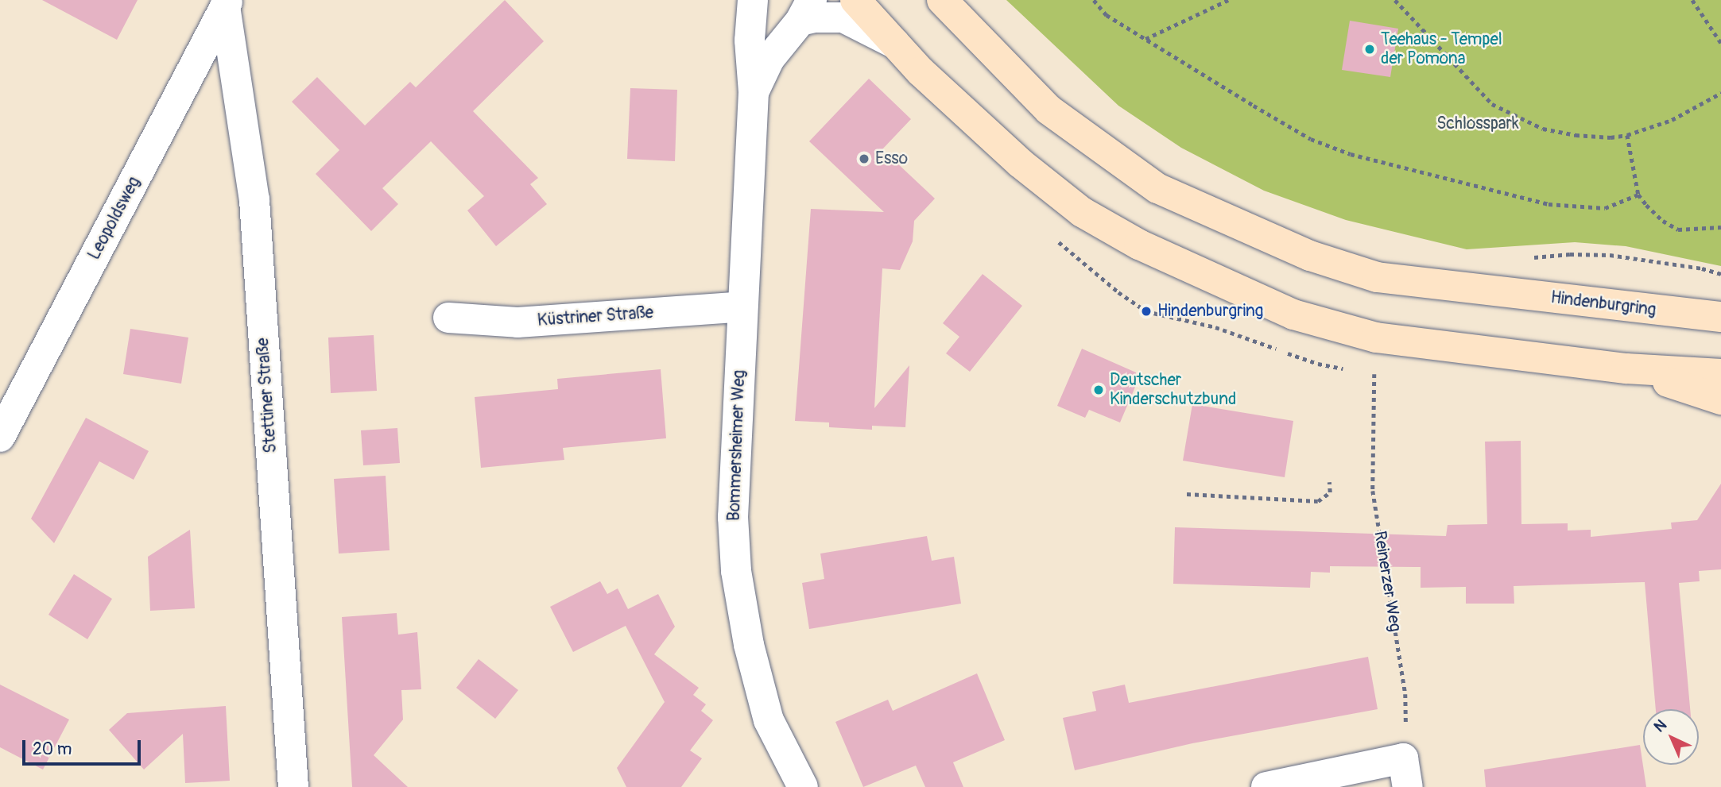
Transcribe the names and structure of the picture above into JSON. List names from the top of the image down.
{
  "streets": {
    "street": [
      "Leopoldsweg",
      "Hindenburgring",
      "Küstriner Straße",
      "Stettiner Straße",
      "Bommersheimer Weg"
    ],
    "path": ["Reinerzer Weg"]
  },
  "crossings": [
    ["Leopoldsweg", "Stettiner Straße"],
    ["Küstriner Straße", "Bommersheimer Weg"]
  ],
  "parks": ["Schlosspark"],
  "places": [
    "Teehaus - Tempel der Pomona",
    "Esso",
    "Hindenburgring",
    "Deutscher Kinderschutzbund"
  ],
  "scale_bar": "20 m",
  "north": "top left"
}
